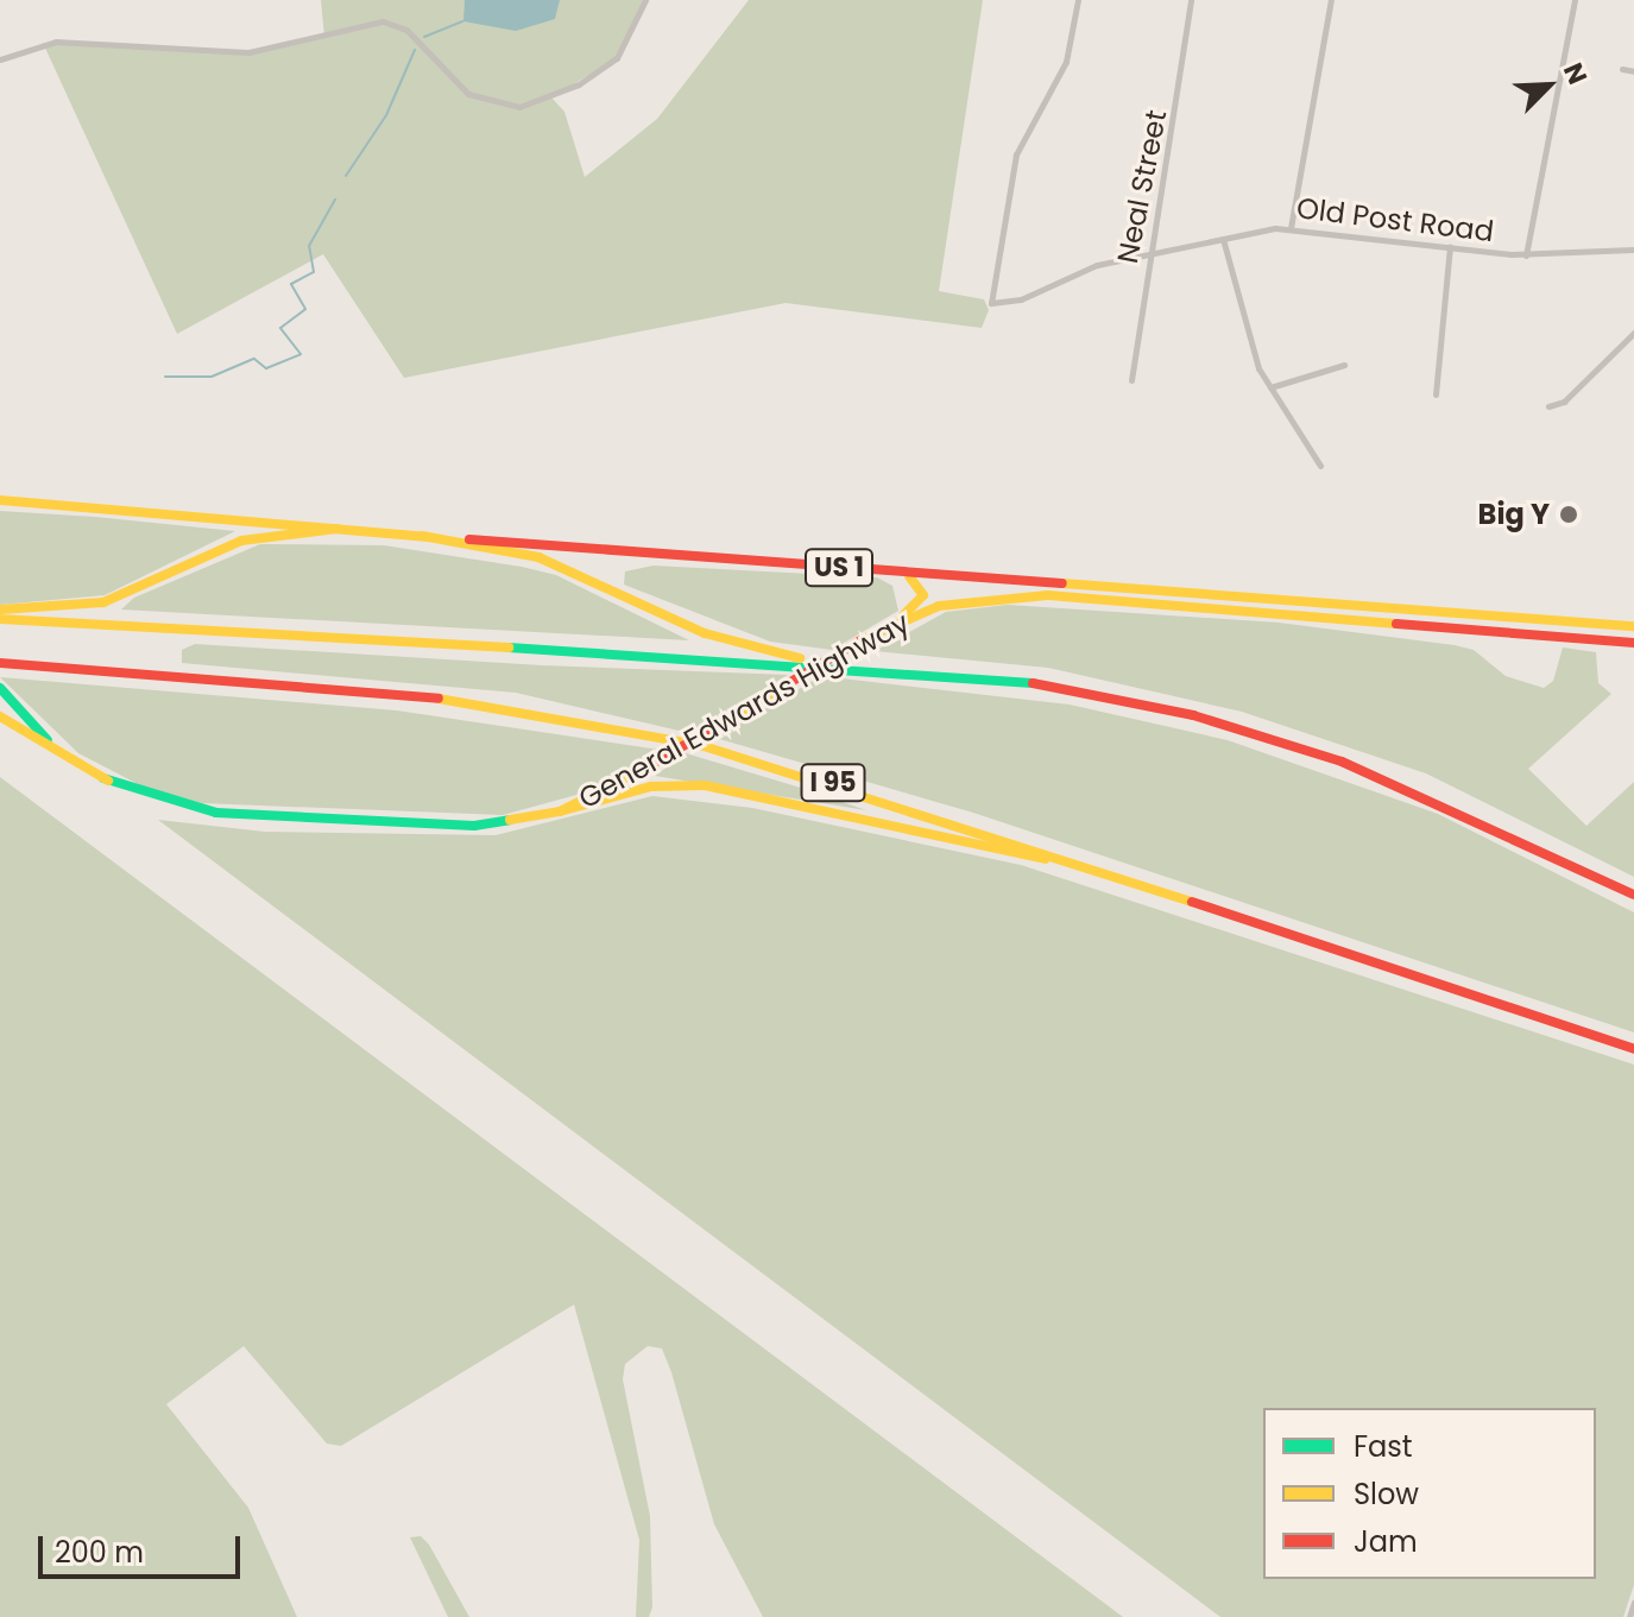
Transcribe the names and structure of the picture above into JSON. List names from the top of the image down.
{
  "streets": {
    "main road": ["US 1", "General Edwards Highway", "I 95"],
    "street": ["Neal Street", "Old Post Road"]
  },
  "crossings": [
    ["Neal Street", "Old Post Road"]
  ],
  "places": ["Big Y"],
  "legend": ["Fast", "Slow", "Jam"],
  "scale_bar": "200 m",
  "north": "top right"
}
